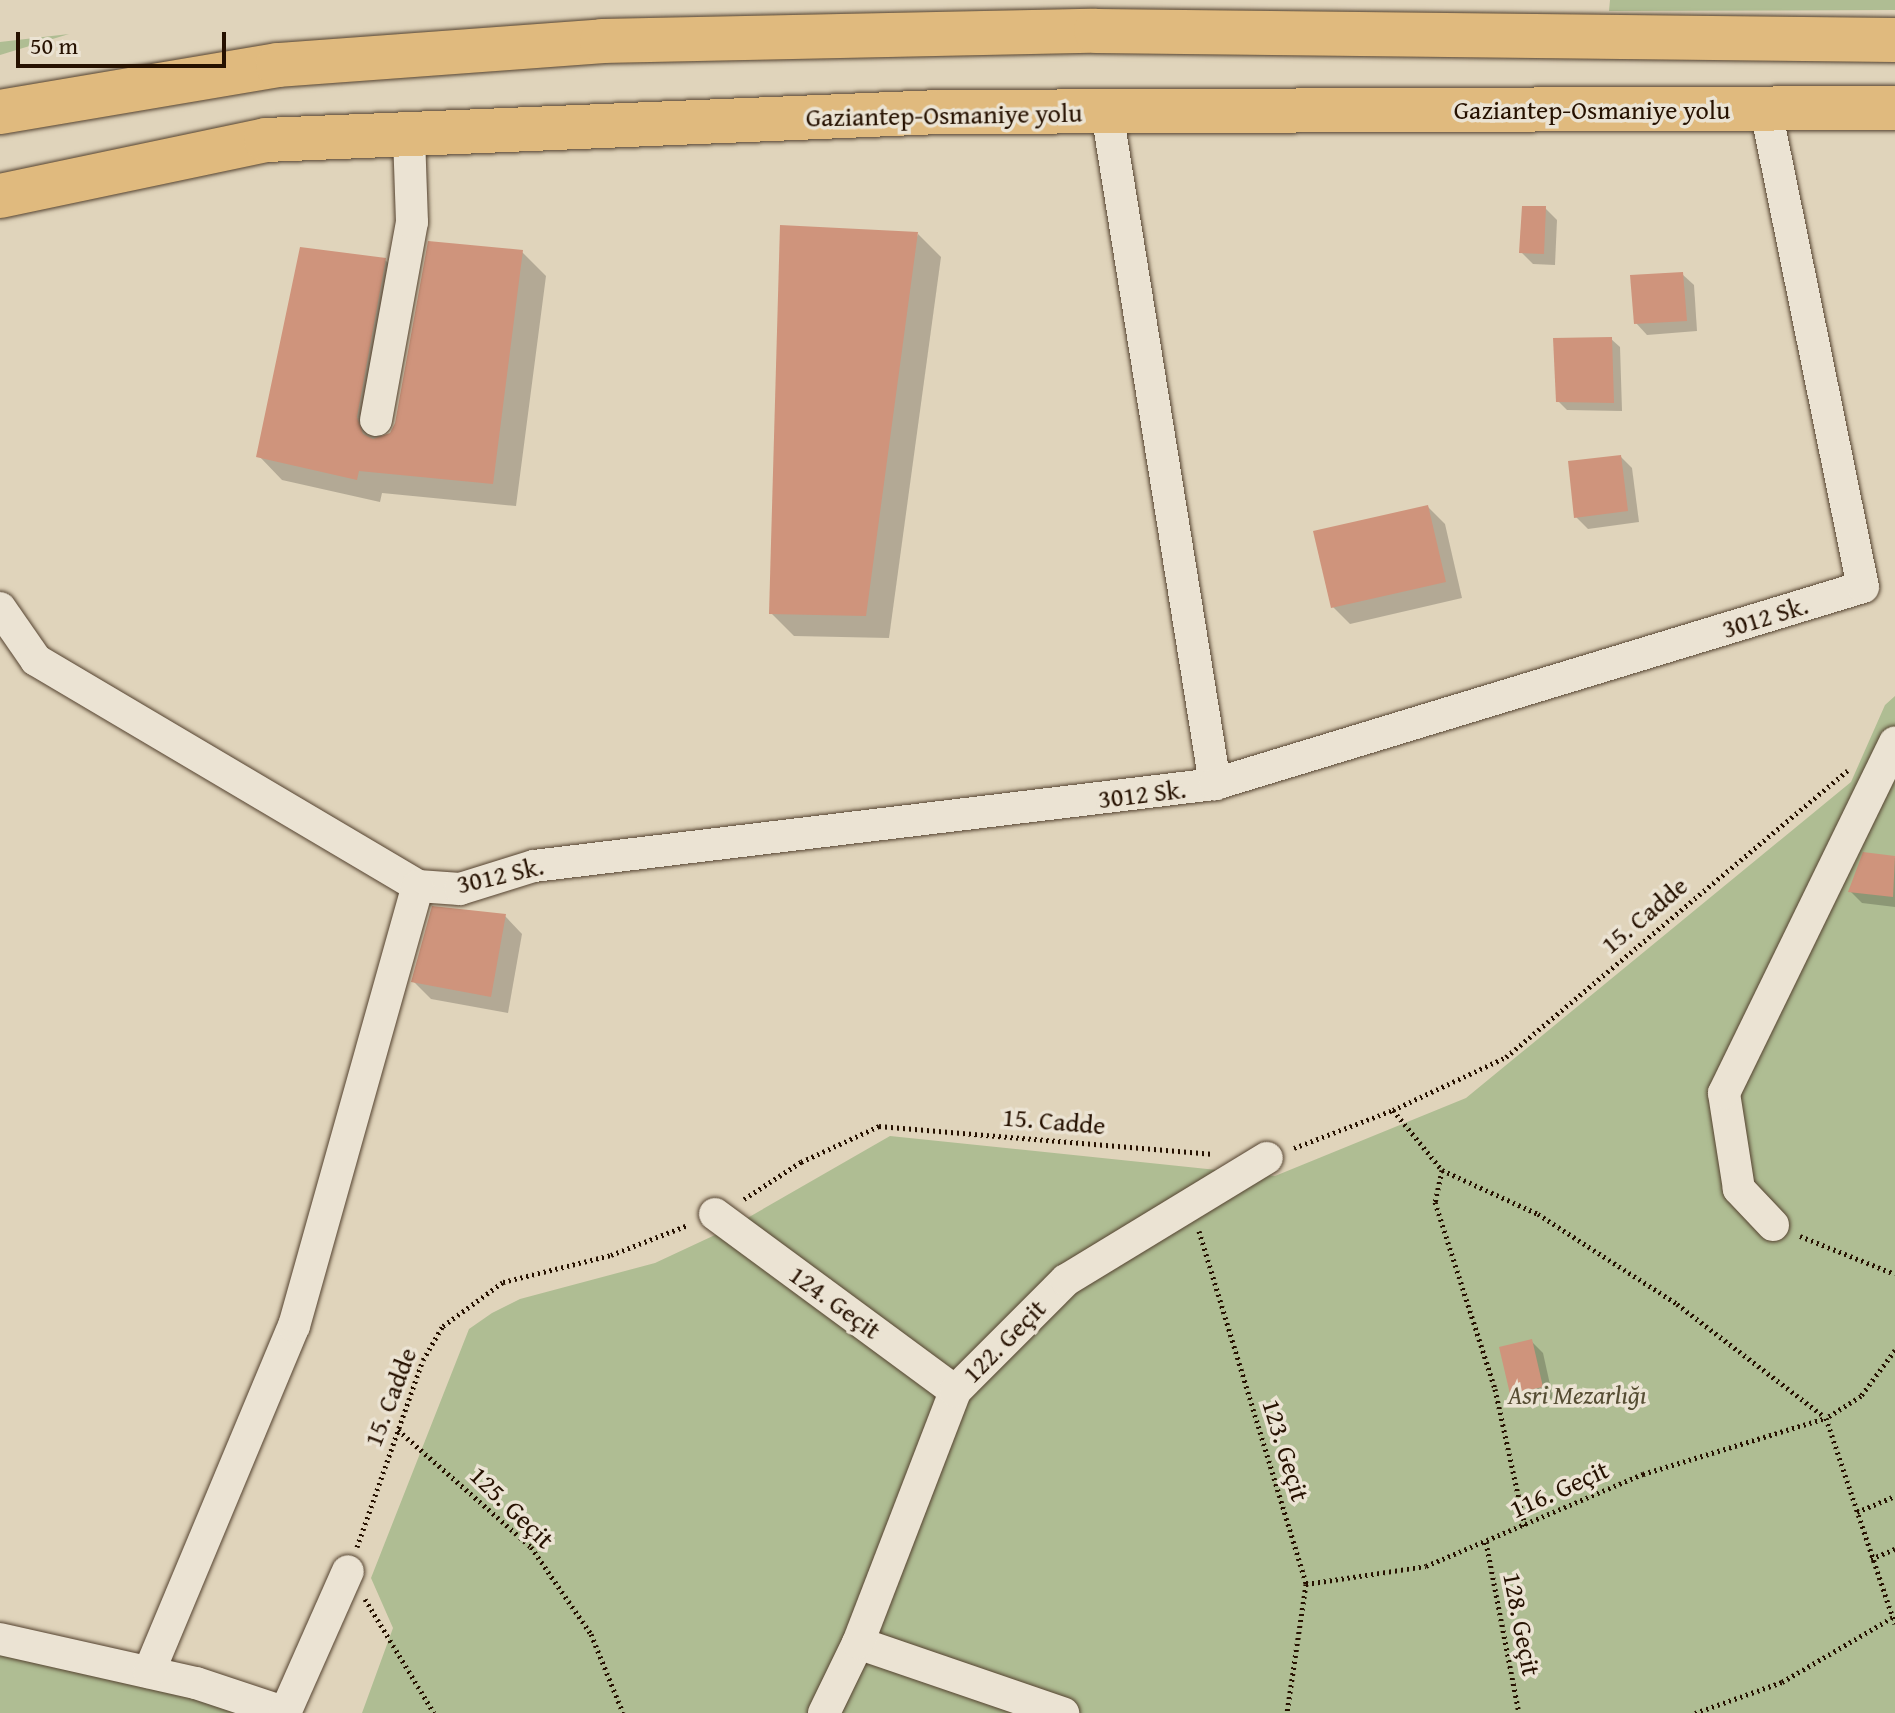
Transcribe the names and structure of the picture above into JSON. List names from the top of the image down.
{
  "streets": {
    "highway": ["Gaziantep-Osmaniye yolu"],
    "street": ["3012 Sk.", "124. Geçit", "122. Geçit"],
    "path": [
      "15. Cadde",
      "123. Geçit",
      "116. Geçit",
      "125. Geçit",
      "128. Geçit"
    ]
  },
  "crossings": [
    ["Gaziantep-Osmaniye yolu", "3012 Sk."],
    ["15. Cadde", "124. Geçit"],
    ["15. Cadde", "122. Geçit"],
    ["15. Cadde", "125. Geçit"],
    ["124. Geçit", "122. Geçit"],
    ["122. Geçit", "123. Geçit"],
    ["123. Geçit", "116. Geçit"],
    ["116. Geçit", "128. Geçit"]
  ],
  "parks": ["Asri Mezarlığı"],
  "scale_bar": "50 m"
}
